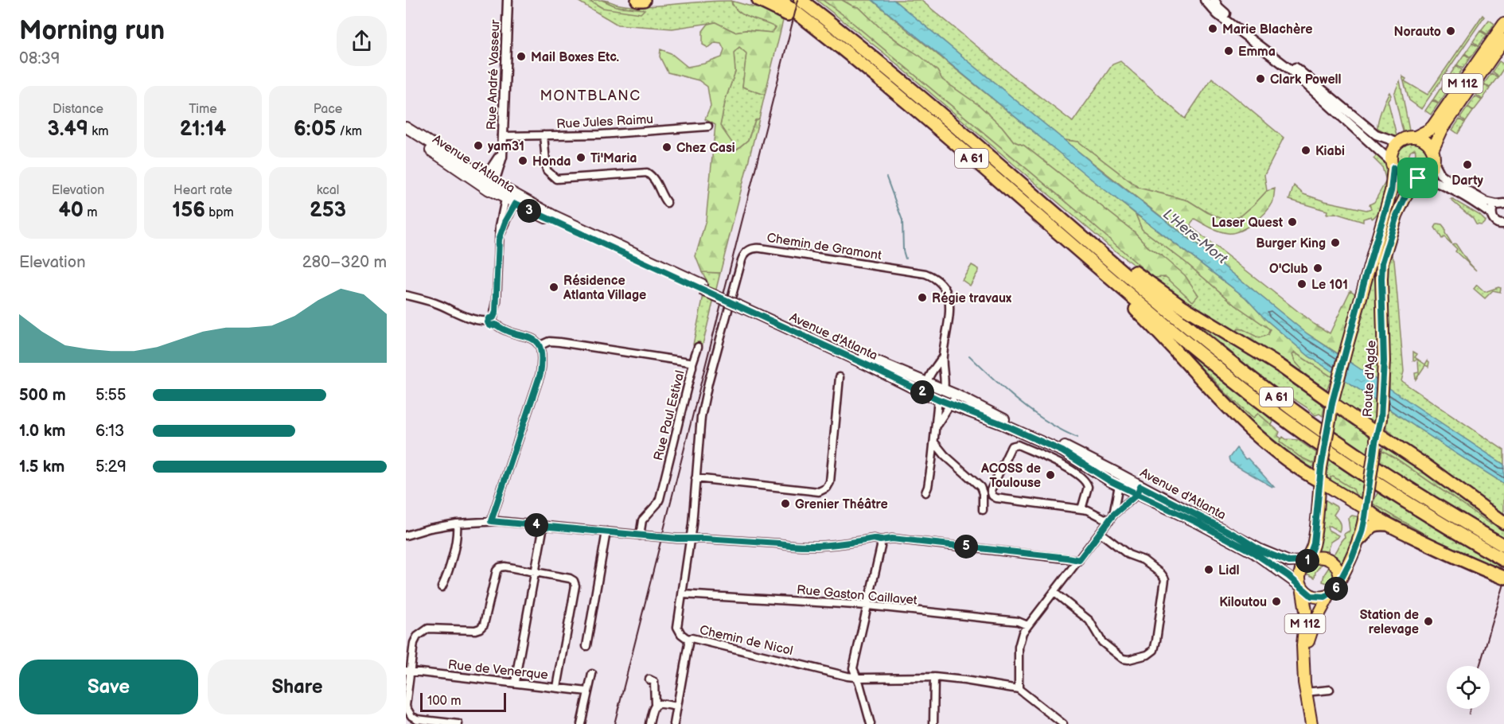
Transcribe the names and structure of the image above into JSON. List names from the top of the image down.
{
  "streets": {
    "highway": ["A 61"],
    "main road": ["M 112", "Avenue d'Atlanta", "Route d'Agde"],
    "street": [
      "Rue André Vasseur",
      "Rue Jules Raimu",
      "Chemin de Gramont",
      "Rue Paul Estival",
      "Rue Gaston Caillavet",
      "Chemin de Nicol",
      "Rue de Venerque"
    ]
  },
  "crossings": [
    ["Rue André Vasseur", "Rue Jules Raimu"],
    ["Rue André Vasseur", "Avenue d'Atlanta"],
    ["M 112", "Avenue d'Atlanta"],
    ["M 112", "Route d'Agde"],
    ["Avenue d'Atlanta", "Chemin de Gramont"],
    ["Avenue d'Atlanta", "Route d'Agde"],
    ["Chemin de Gramont", "Chemin de Nicol"],
    ["Rue Gaston Caillavet", "Chemin de Nicol"]
  ],
  "districts": ["MONTBLANC"],
  "water": ["L'Hers-Mort"],
  "places": [
    "Marie Blachère",
    "Norauto",
    "Emma",
    "Mail Boxes Etc.",
    "Clark Powell",
    "yam31",
    "Chez Casi",
    "Kiabi",
    "Ti'Maria",
    "Honda",
    "Darty",
    "Laser Quest",
    "Burger King",
    "O'Club",
    "Le 101",
    "Résidence Atlanta Village",
    "Régie travaux",
    "ACOSS de Toulouse",
    "Grenier Théâtre",
    "Lidl",
    "Kiloutou",
    "Station de relevage"
  ],
  "scale_bar": "100 m",
  "page": {
    "heading": ["Morning run", "08:39"],
    "stats": [
      ["Distance", "3.49 km"],
      ["Time", "21:14"],
      ["Pace", "6:05 /km"],
      ["Elevation", "40 m"],
      ["Heart rate", "156 bpm"],
      ["kcal", "253"]
    ],
    "pins": [
      "3",
      "2",
      "4",
      "5",
      "1",
      "6"
    ],
    "chart": ["Elevation", "280–320 m"],
    "list": [
      {
        "name": "500 m",
        "note": "5:55"
      },
      {
        "name": "1.0 km",
        "note": "6:13"
      },
      {
        "name": "1.5 km",
        "note": "5:29"
      }
    ],
    "buttons": ["Save", "Share"],
    "scale": "100 m"
  }
}
